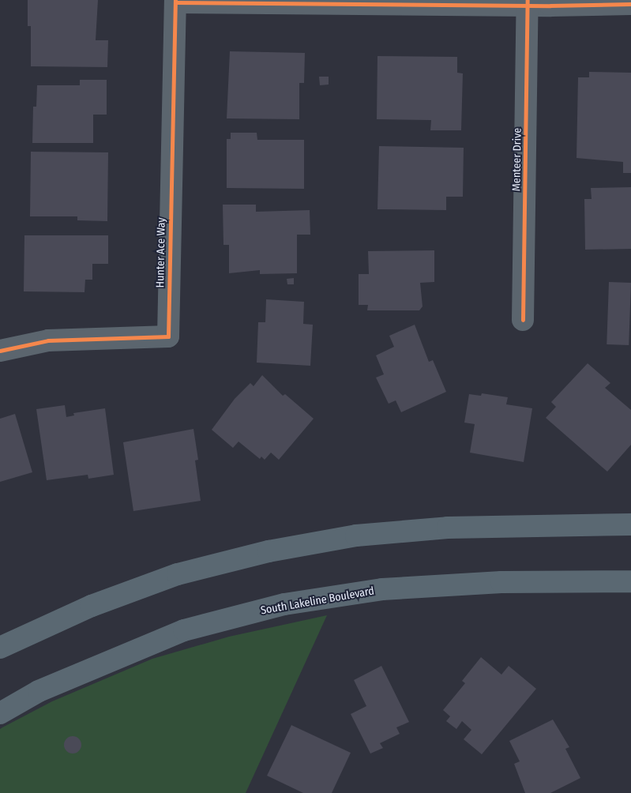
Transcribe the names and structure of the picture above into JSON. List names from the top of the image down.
{
  "streets": {
    "main road": ["South Lakeline Boulevard"],
    "street": ["Menteer Drive", "Hunter Ace Way"]
  }
}
